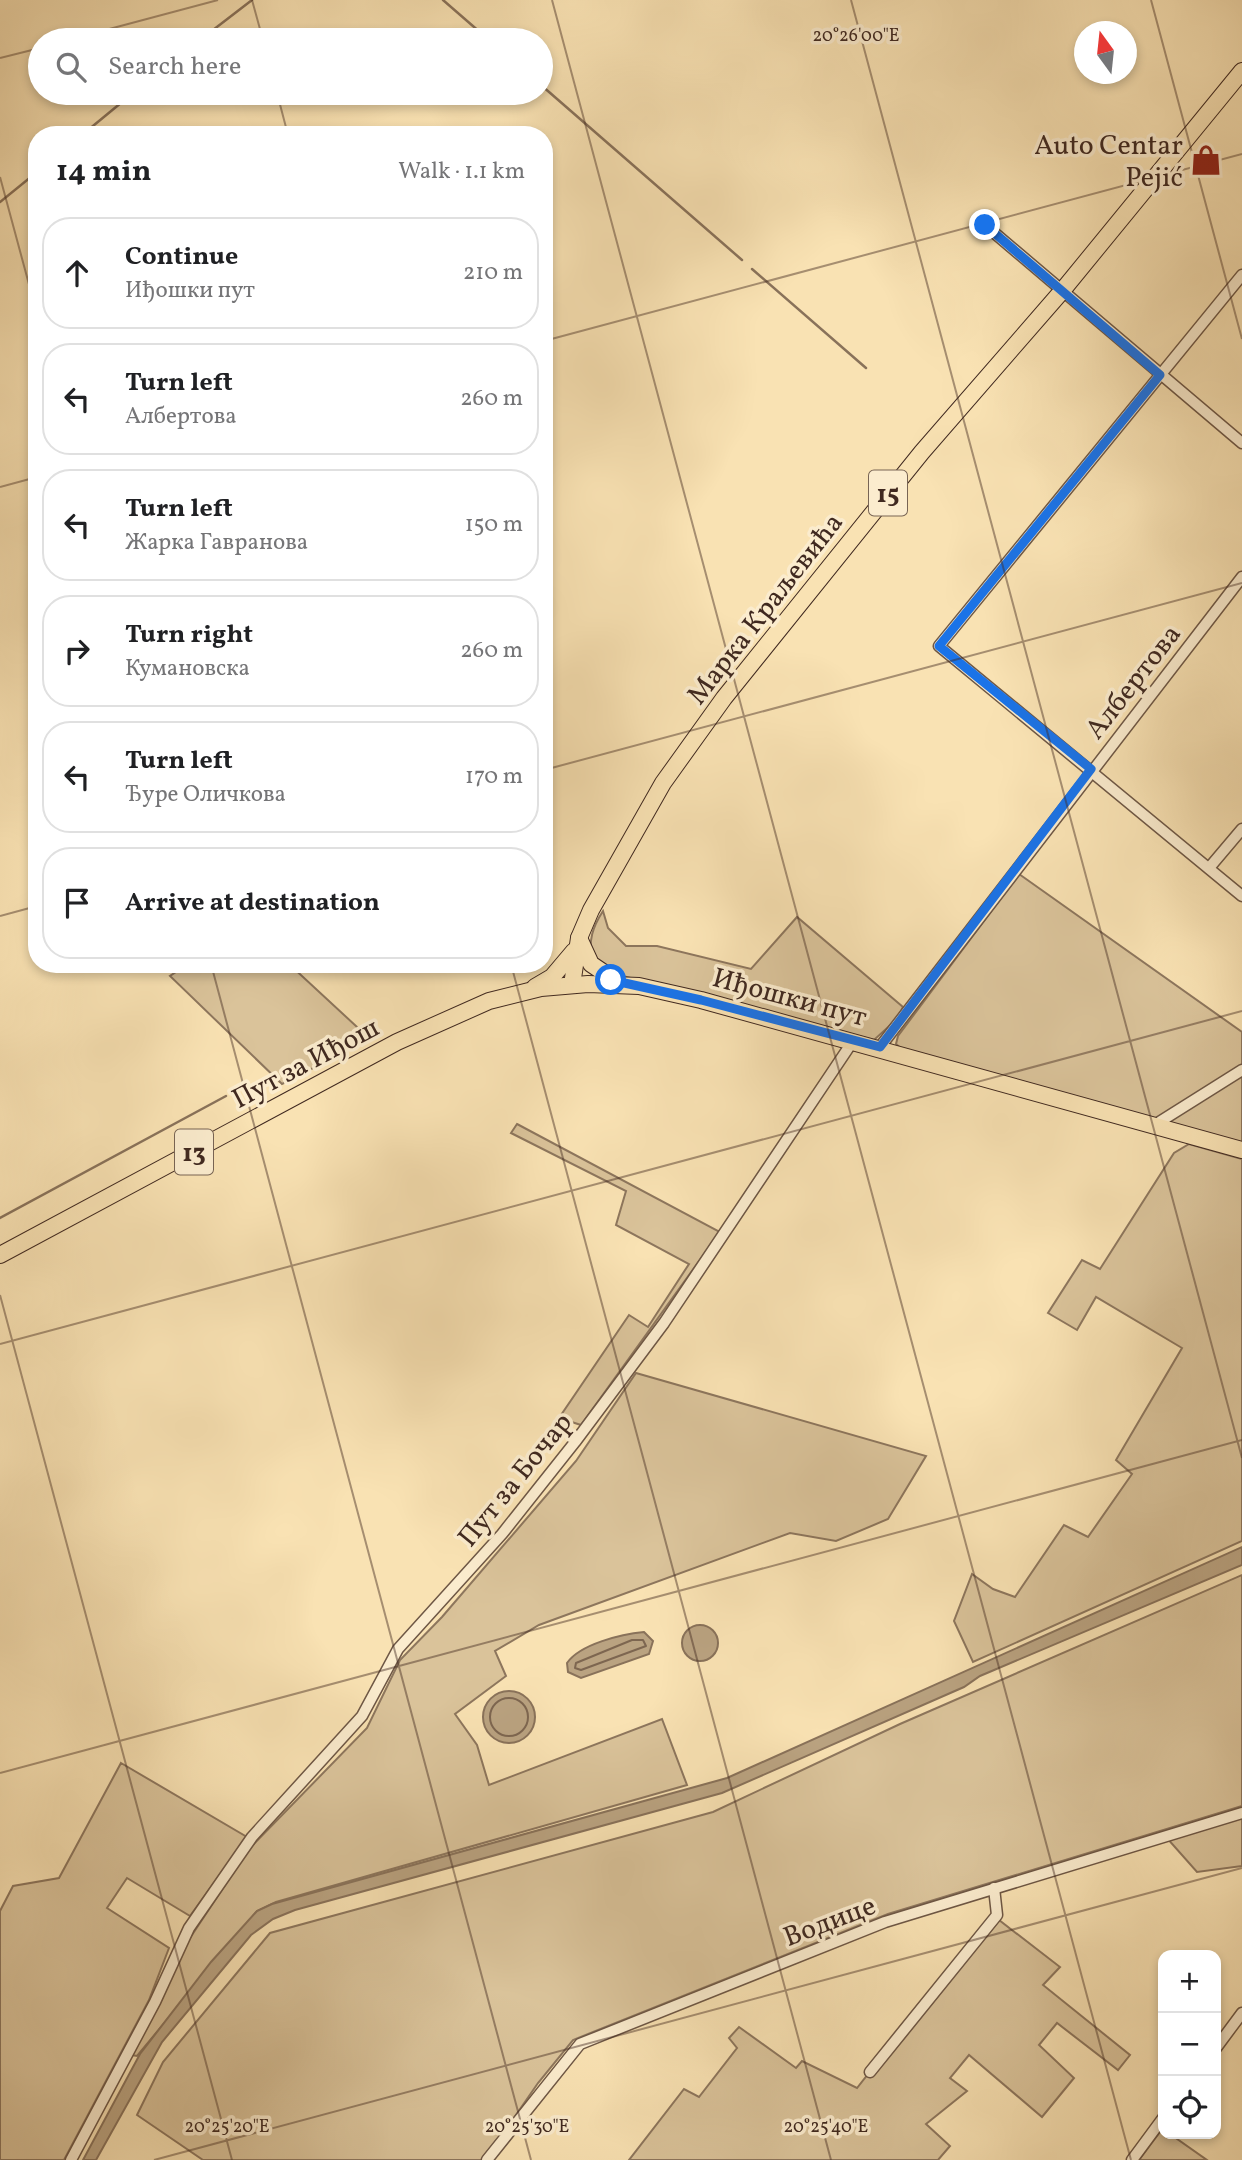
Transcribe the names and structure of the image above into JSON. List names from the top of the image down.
{
  "streets": {
    "main road": [
      "15",
      "Марка Краљевића",
      "Иђошки пут",
      "Пут за Иђош",
      "13"
    ],
    "street": ["Албертова", "Пут за Бочар", "Водице"]
  },
  "crossings": [
    ["Марка Краљевића", "Иђошки пут"],
    ["Марка Краљевића", "Пут за Иђош"],
    ["Албертова", "Иђошки пут"],
    ["Иђошки пут", "Пут за Иђош"],
    ["Иђошки пут", "13"],
    ["Иђошки пут", "Пут за Бочар"]
  ],
  "places": {
    "shop": ["Auto Centar Pejić"]
  },
  "north": "top",
  "page": {
    "search": "Search here",
    "heading": ["14 min", "Walk · 1.1 km"],
    "list": [
      ["Continue", "Иђошки пут", "210 m"],
      ["Turn left", "Албертова", "260 m"],
      ["Turn left", "Жарка Гавранова", "150 m"],
      ["Turn right", "Кумановска", "260 m"],
      ["Turn left", "Ђуре Оличкова", "170 m"],
      "Arrive at destination"
    ],
    "map_buttons": ["+", "−"]
  },
  "coordinates": [
    "20°26'00\"E",
    "20°25'20\"E",
    "20°25'30\"E",
    "20°25'40\"E"
  ]
}
